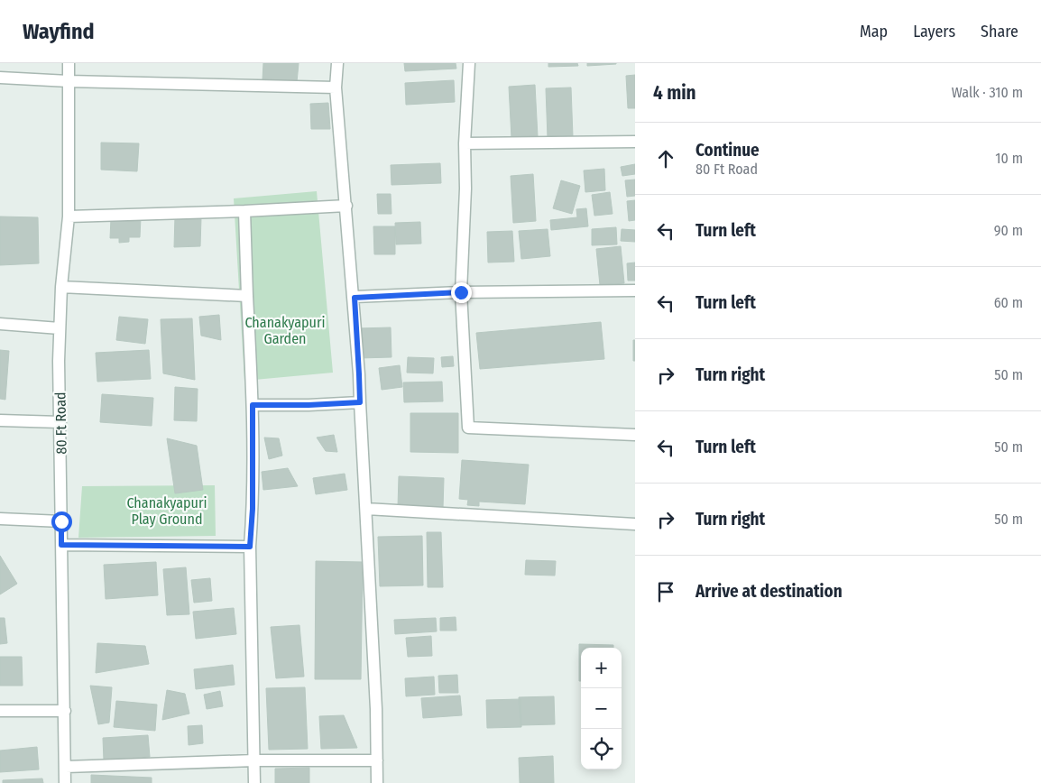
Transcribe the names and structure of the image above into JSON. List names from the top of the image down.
{
  "streets": {
    "street": ["80 Ft Road"]
  },
  "parks": ["Chanakyapuri Garden", "Chanakyapuri Play Ground"],
  "page": {
    "header": "Wayfind",
    "nav": ["Map", "Layers", "Share"],
    "heading": ["4 min", "Walk · 310 m"],
    "list": [
      ["Continue", "80 Ft Road", "10 m"],
      ["Turn left", "90 m"],
      ["Turn left", "60 m"],
      ["Turn right", "50 m"],
      ["Turn left", "50 m"],
      ["Turn right", "50 m"],
      "Arrive at destination"
    ],
    "map_buttons": ["+", "−"]
  }
}
